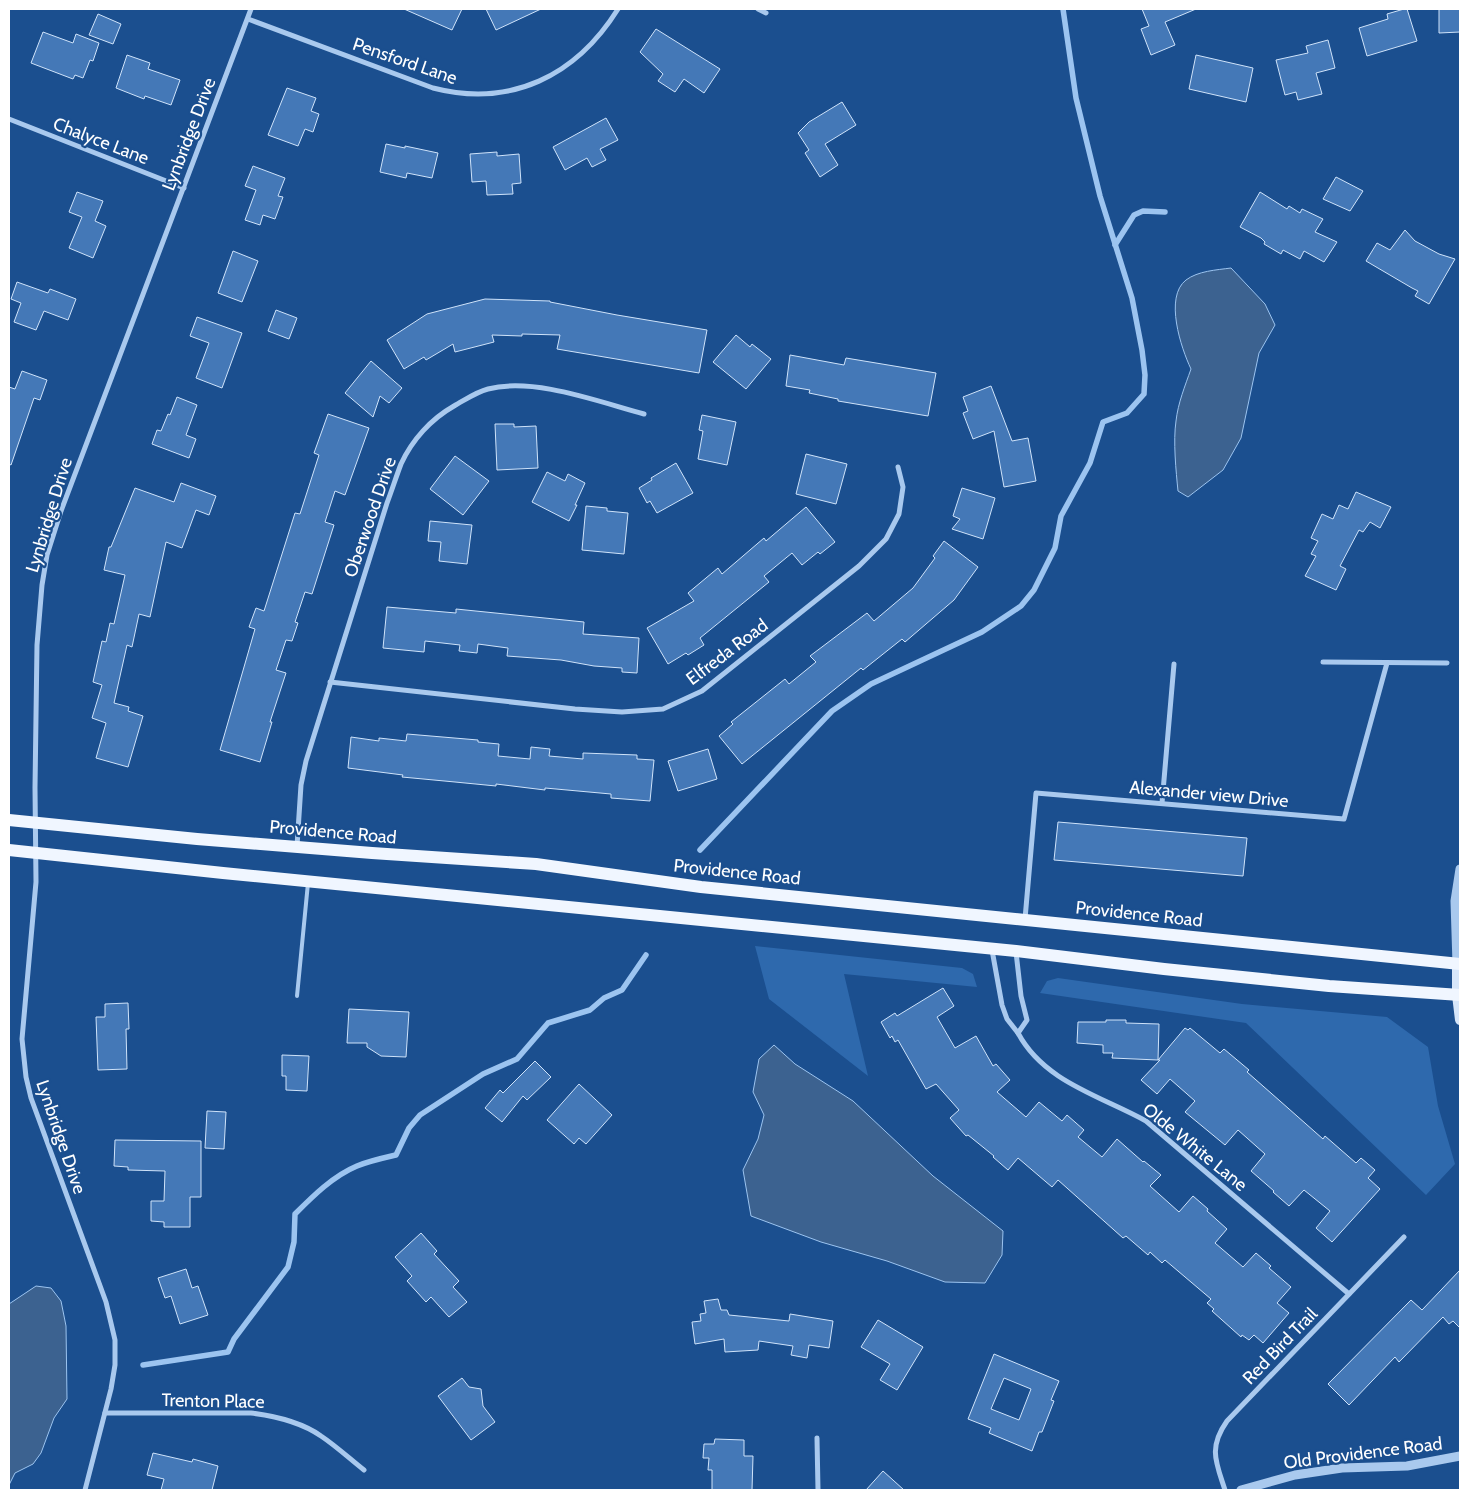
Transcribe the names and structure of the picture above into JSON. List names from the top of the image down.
{
  "streets": {
    "main road": ["Providence Road"],
    "street": [
      "Pensford Lane",
      "Lynbridge Drive",
      "Chalyce Lane",
      "Oberwood Drive",
      "Elfreda Road",
      "Alexander view Drive",
      "Olde White Lane",
      "Red Bird Trail",
      "Trenton Place",
      "Old Providence Road"
    ]
  },
  "crossings": [
    ["Pensford Lane", "Lynbridge Drive"],
    ["Lynbridge Drive", "Chalyce Lane"],
    ["Lynbridge Drive", "Providence Road"],
    ["Lynbridge Drive", "Trenton Place"],
    ["Oberwood Drive", "Elfreda Road"],
    ["Oberwood Drive", "Providence Road"],
    ["Alexander view Drive", "Providence Road"],
    ["Olde White Lane", "Red Bird Trail"]
  ]
}
